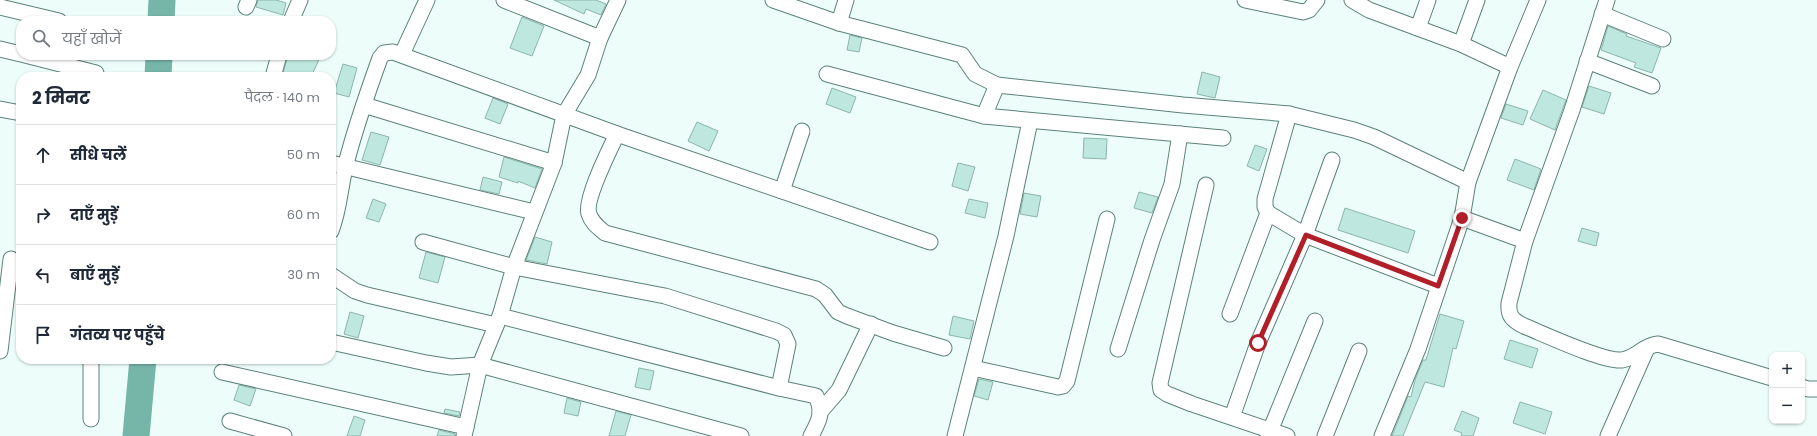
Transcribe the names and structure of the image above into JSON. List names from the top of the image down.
{
  "page": {
    "search": "यहाँ खोजें",
    "heading": ["2 मिनट", "पैदल · 140 m"],
    "list": [
      ["सीधे चलें", "50 m"],
      ["दाएँ मुड़ें", "60 m"],
      ["बाएँ मुड़ें", "30 m"],
      "गंतव्य पर पहुँचे"
    ],
    "map_buttons": ["+", "−"]
  }
}
